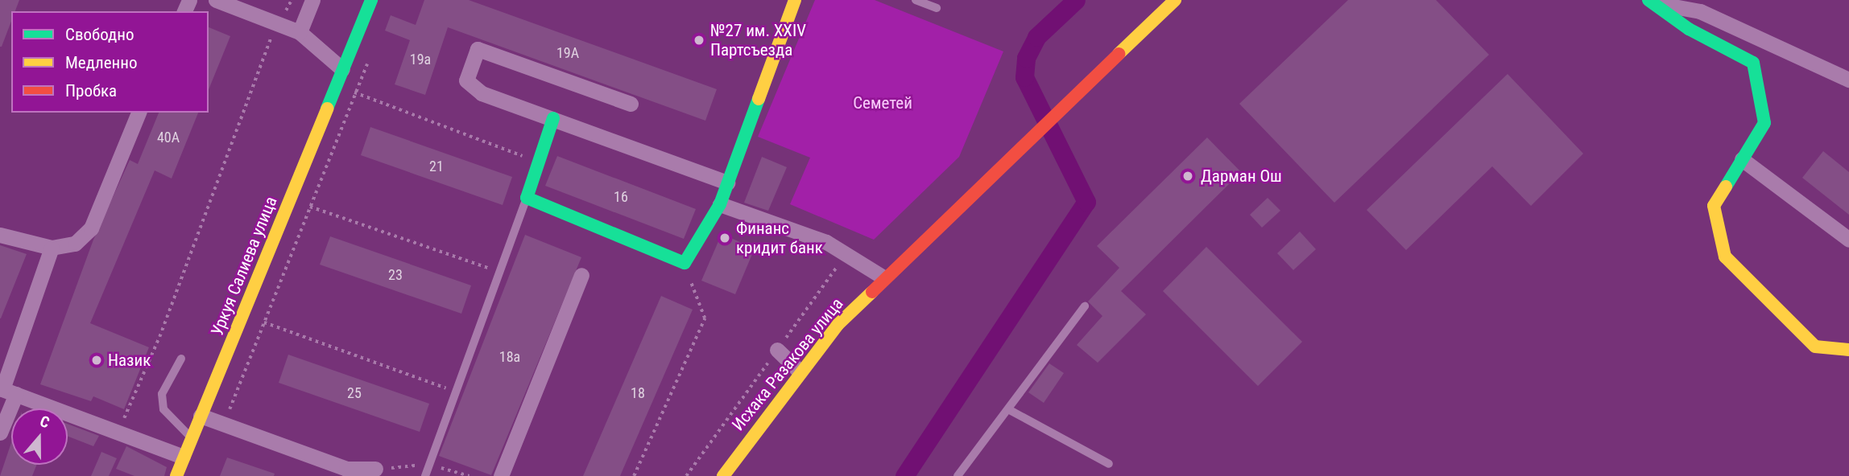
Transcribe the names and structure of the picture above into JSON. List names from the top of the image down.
{
  "streets": {
    "street": ["Уркуя Салиева улица", "Исхака Разакова улица"]
  },
  "parks": ["Семетей"],
  "places": [
    "№27 им. XXIV Партсъезда",
    "Дарман Ош",
    "Финанс кридит банк",
    "Назик"
  ],
  "house_numbers": [
    "19А",
    "19а",
    "40А",
    "21",
    "16",
    "23",
    "18а",
    "25",
    "18"
  ],
  "legend": ["Свободно", "Медленно", "Пробка"],
  "north": "top"
}
